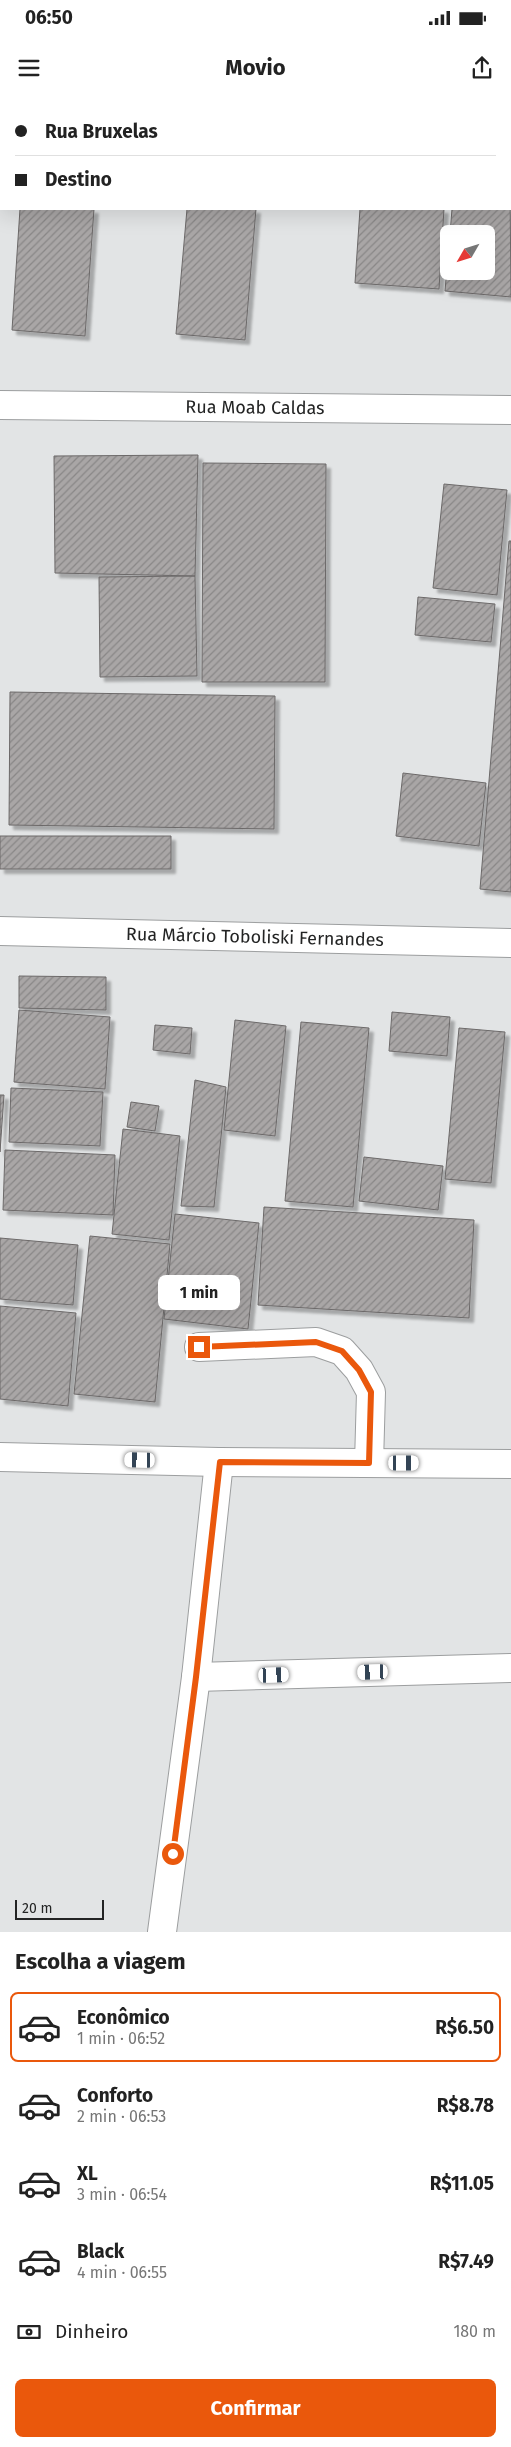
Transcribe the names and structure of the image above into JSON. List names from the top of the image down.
{
  "streets": {
    "street": ["Rua Moab Caldas", "Rua Márcio Toboliski Fernandes"]
  },
  "scale_bar": "20 m",
  "north": "bottom left",
  "page": {
    "status": "06:50",
    "header": "Movio",
    "banner": ["Rua Bruxelas", "Destino"],
    "bubble": "1 min",
    "scale": "20 m",
    "heading": "Escolha a viagem",
    "list": [
      {
        "name": "Econômico",
        "note": "1 min · 06:52",
        "value": "R$6.50"
      },
      {
        "name": "Conforto",
        "note": "2 min · 06:53",
        "value": "R$8.78"
      },
      {
        "name": "XL",
        "note": "3 min · 06:54",
        "value": "R$11.05"
      },
      {
        "name": "Black",
        "note": "4 min · 06:55",
        "value": "R$7.49"
      }
    ],
    "pay": ["Dinheiro", "180 m"],
    "buttons": "Confirmar"
  }
}
